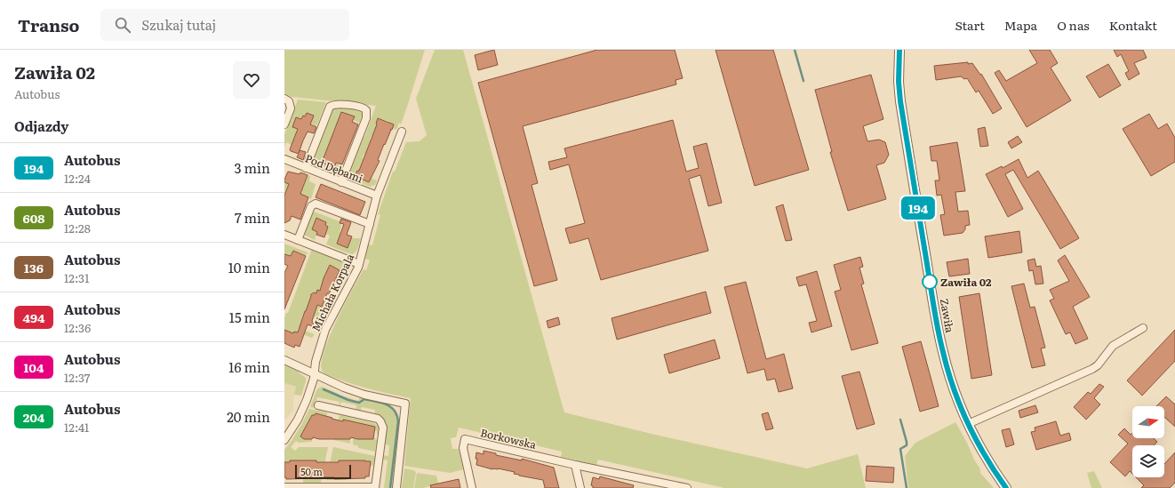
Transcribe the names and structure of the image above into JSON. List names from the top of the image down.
{
  "streets": {
    "street": [
      "Pod Dębami",
      "Michała Korpala",
      "Zawiła",
      "Borkowska"
    ]
  },
  "crossings": [
    ["Pod Dębami", "Michała Korpala"]
  ],
  "places": ["Zawiła 02"],
  "lines": ["bus line 194"],
  "scale_bar": "50 m",
  "north": "right",
  "page": {
    "header": "Transo",
    "search": "Szukaj tutaj",
    "nav": [
      "Start",
      "Mapa",
      "O nas",
      "Kontakt"
    ],
    "heading": [
      ["Zawiła 02", "Autobus"],
      "Odjazdy"
    ],
    "on_map": "194",
    "list": [
      {
        "mark": "194",
        "name": "Autobus",
        "note": "12:24",
        "value": "3 min"
      },
      {
        "mark": "608",
        "name": "Autobus",
        "note": "12:28",
        "value": "7 min"
      },
      {
        "mark": "136",
        "name": "Autobus",
        "note": "12:31",
        "value": "10 min"
      },
      {
        "mark": "494",
        "name": "Autobus",
        "note": "12:36",
        "value": "15 min"
      },
      {
        "mark": "104",
        "name": "Autobus",
        "note": "12:37",
        "value": "16 min"
      },
      {
        "mark": "204",
        "name": "Autobus",
        "note": "12:41",
        "value": "20 min"
      }
    ],
    "scale": "50 m"
  }
}
